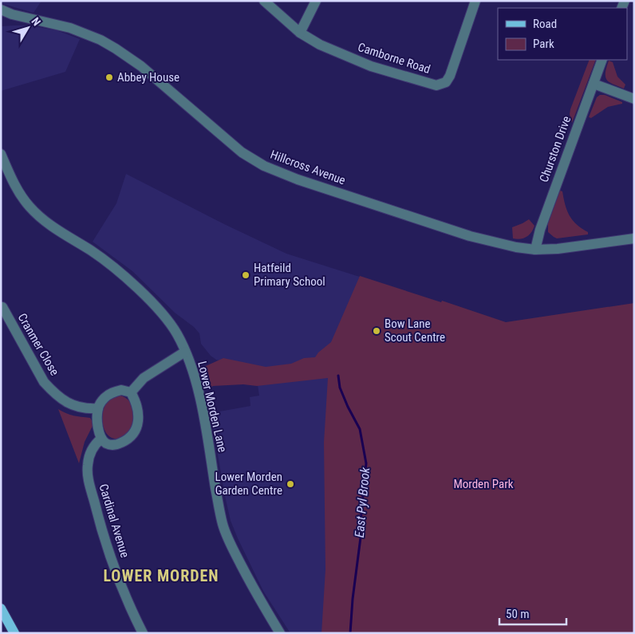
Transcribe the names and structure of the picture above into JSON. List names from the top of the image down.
{
  "streets": {
    "street": [
      "Camborne Road",
      "Churston Drive",
      "Hillcross Avenue",
      "Cranmer Close",
      "Lower Morden Lane",
      "Cardinal Avenue"
    ]
  },
  "crossings": [
    ["Churston Drive", "Hillcross Avenue"],
    ["Cranmer Close", "Cardinal Avenue"]
  ],
  "districts": ["LOWER MORDEN"],
  "water": ["East Pyl Brook"],
  "parks": ["Morden Park"],
  "places": [
    "Abbey House",
    "Hatfeild Primary School",
    "Bow Lane Scout Centre",
    "Lower Morden Garden Centre"
  ],
  "legend": ["Road", "Park"],
  "scale_bar": "50 m",
  "north": "top right"
}
